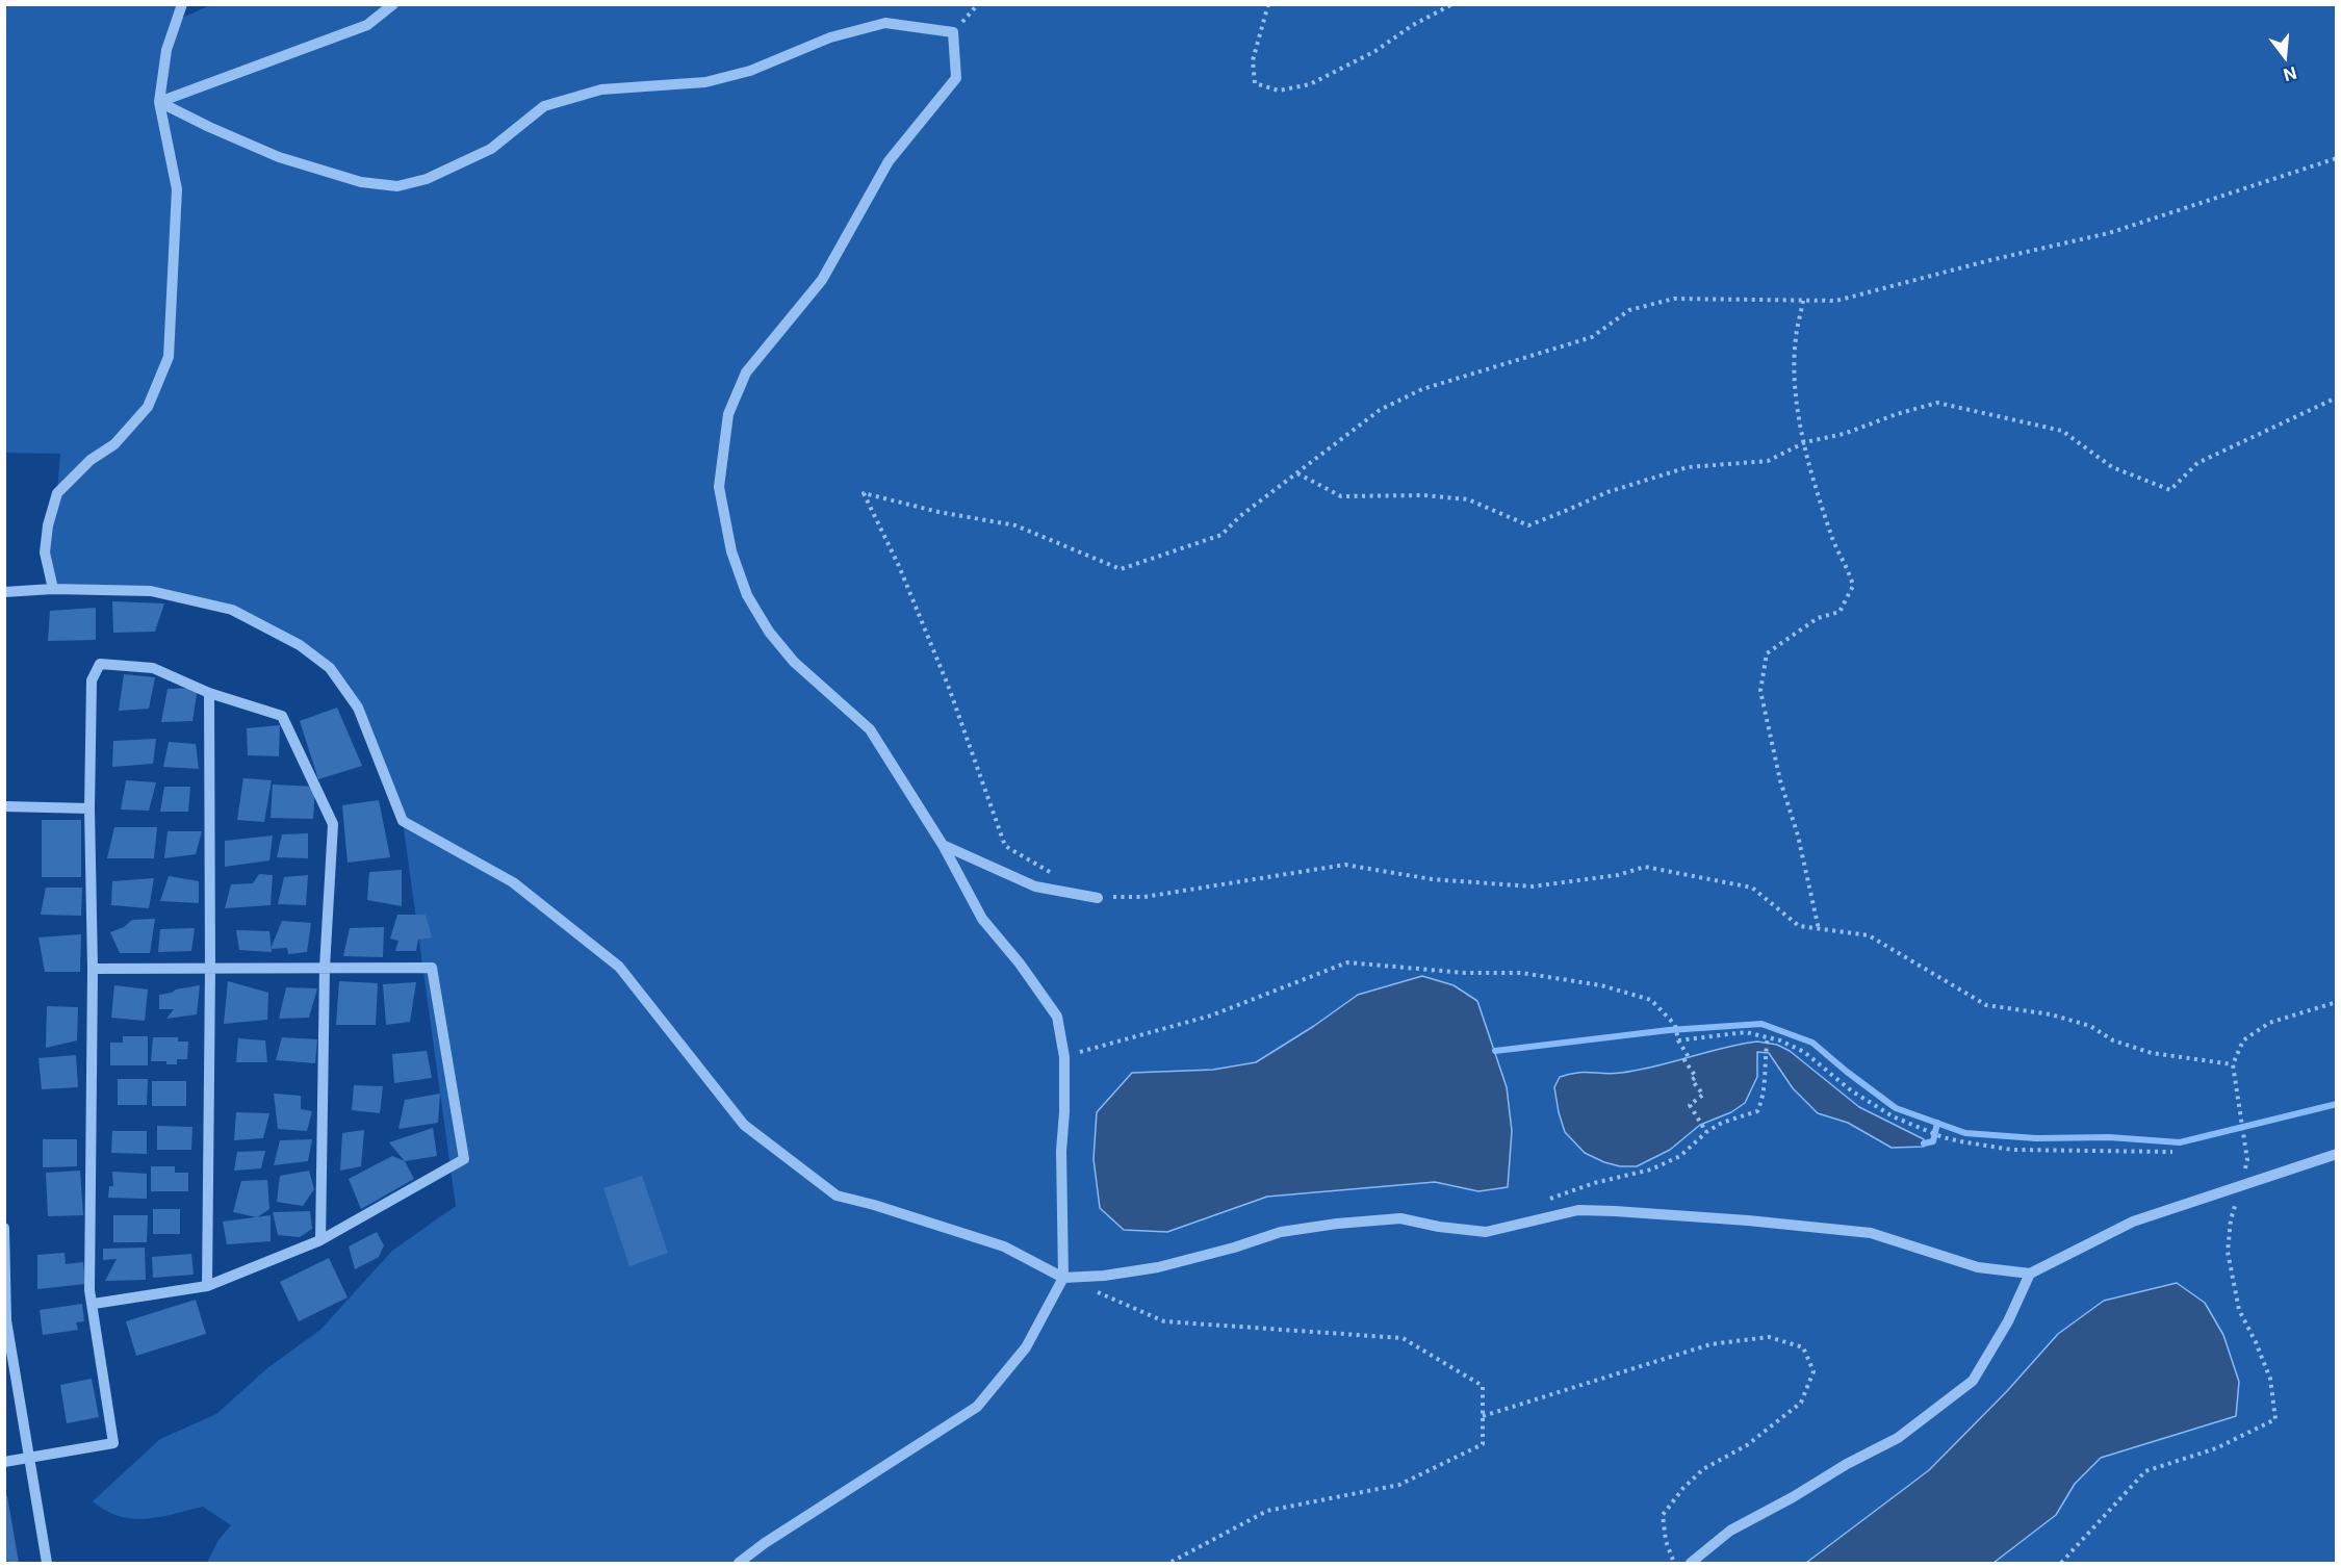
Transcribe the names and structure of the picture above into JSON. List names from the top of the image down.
{
  "north": "bottom"
}
